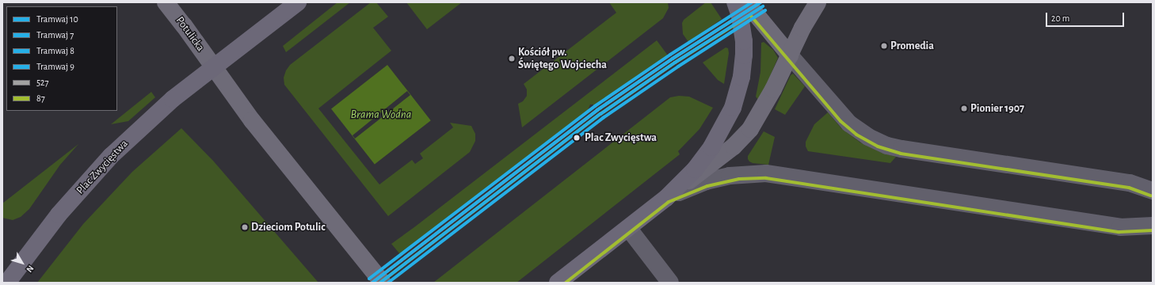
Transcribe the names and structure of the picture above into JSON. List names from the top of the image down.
{
  "streets": {
    "main road": ["Plac Zwycięstwa"],
    "street": ["Potulicka"]
  },
  "crossings": [
    ["Potulicka", "Plac Zwycięstwa"]
  ],
  "water": ["Brama Wodna"],
  "places": [
    "Promedia",
    "Kościół pw. Świętego Wojciecha",
    "Pionier 1907",
    "Plac Zwycięstwa",
    "Dzieciom Potulic"
  ],
  "lines": [
    "tram line 10",
    "tram line 8",
    "transit line 527",
    "tram line 7",
    "tram line 9",
    "transit line 87"
  ],
  "legend": [
    "Tramwaj 10",
    "Tramwaj 7",
    "Tramwaj 8",
    "Tramwaj 9",
    "527",
    "87"
  ],
  "scale_bar": "20 m",
  "north": "bottom right"
}
